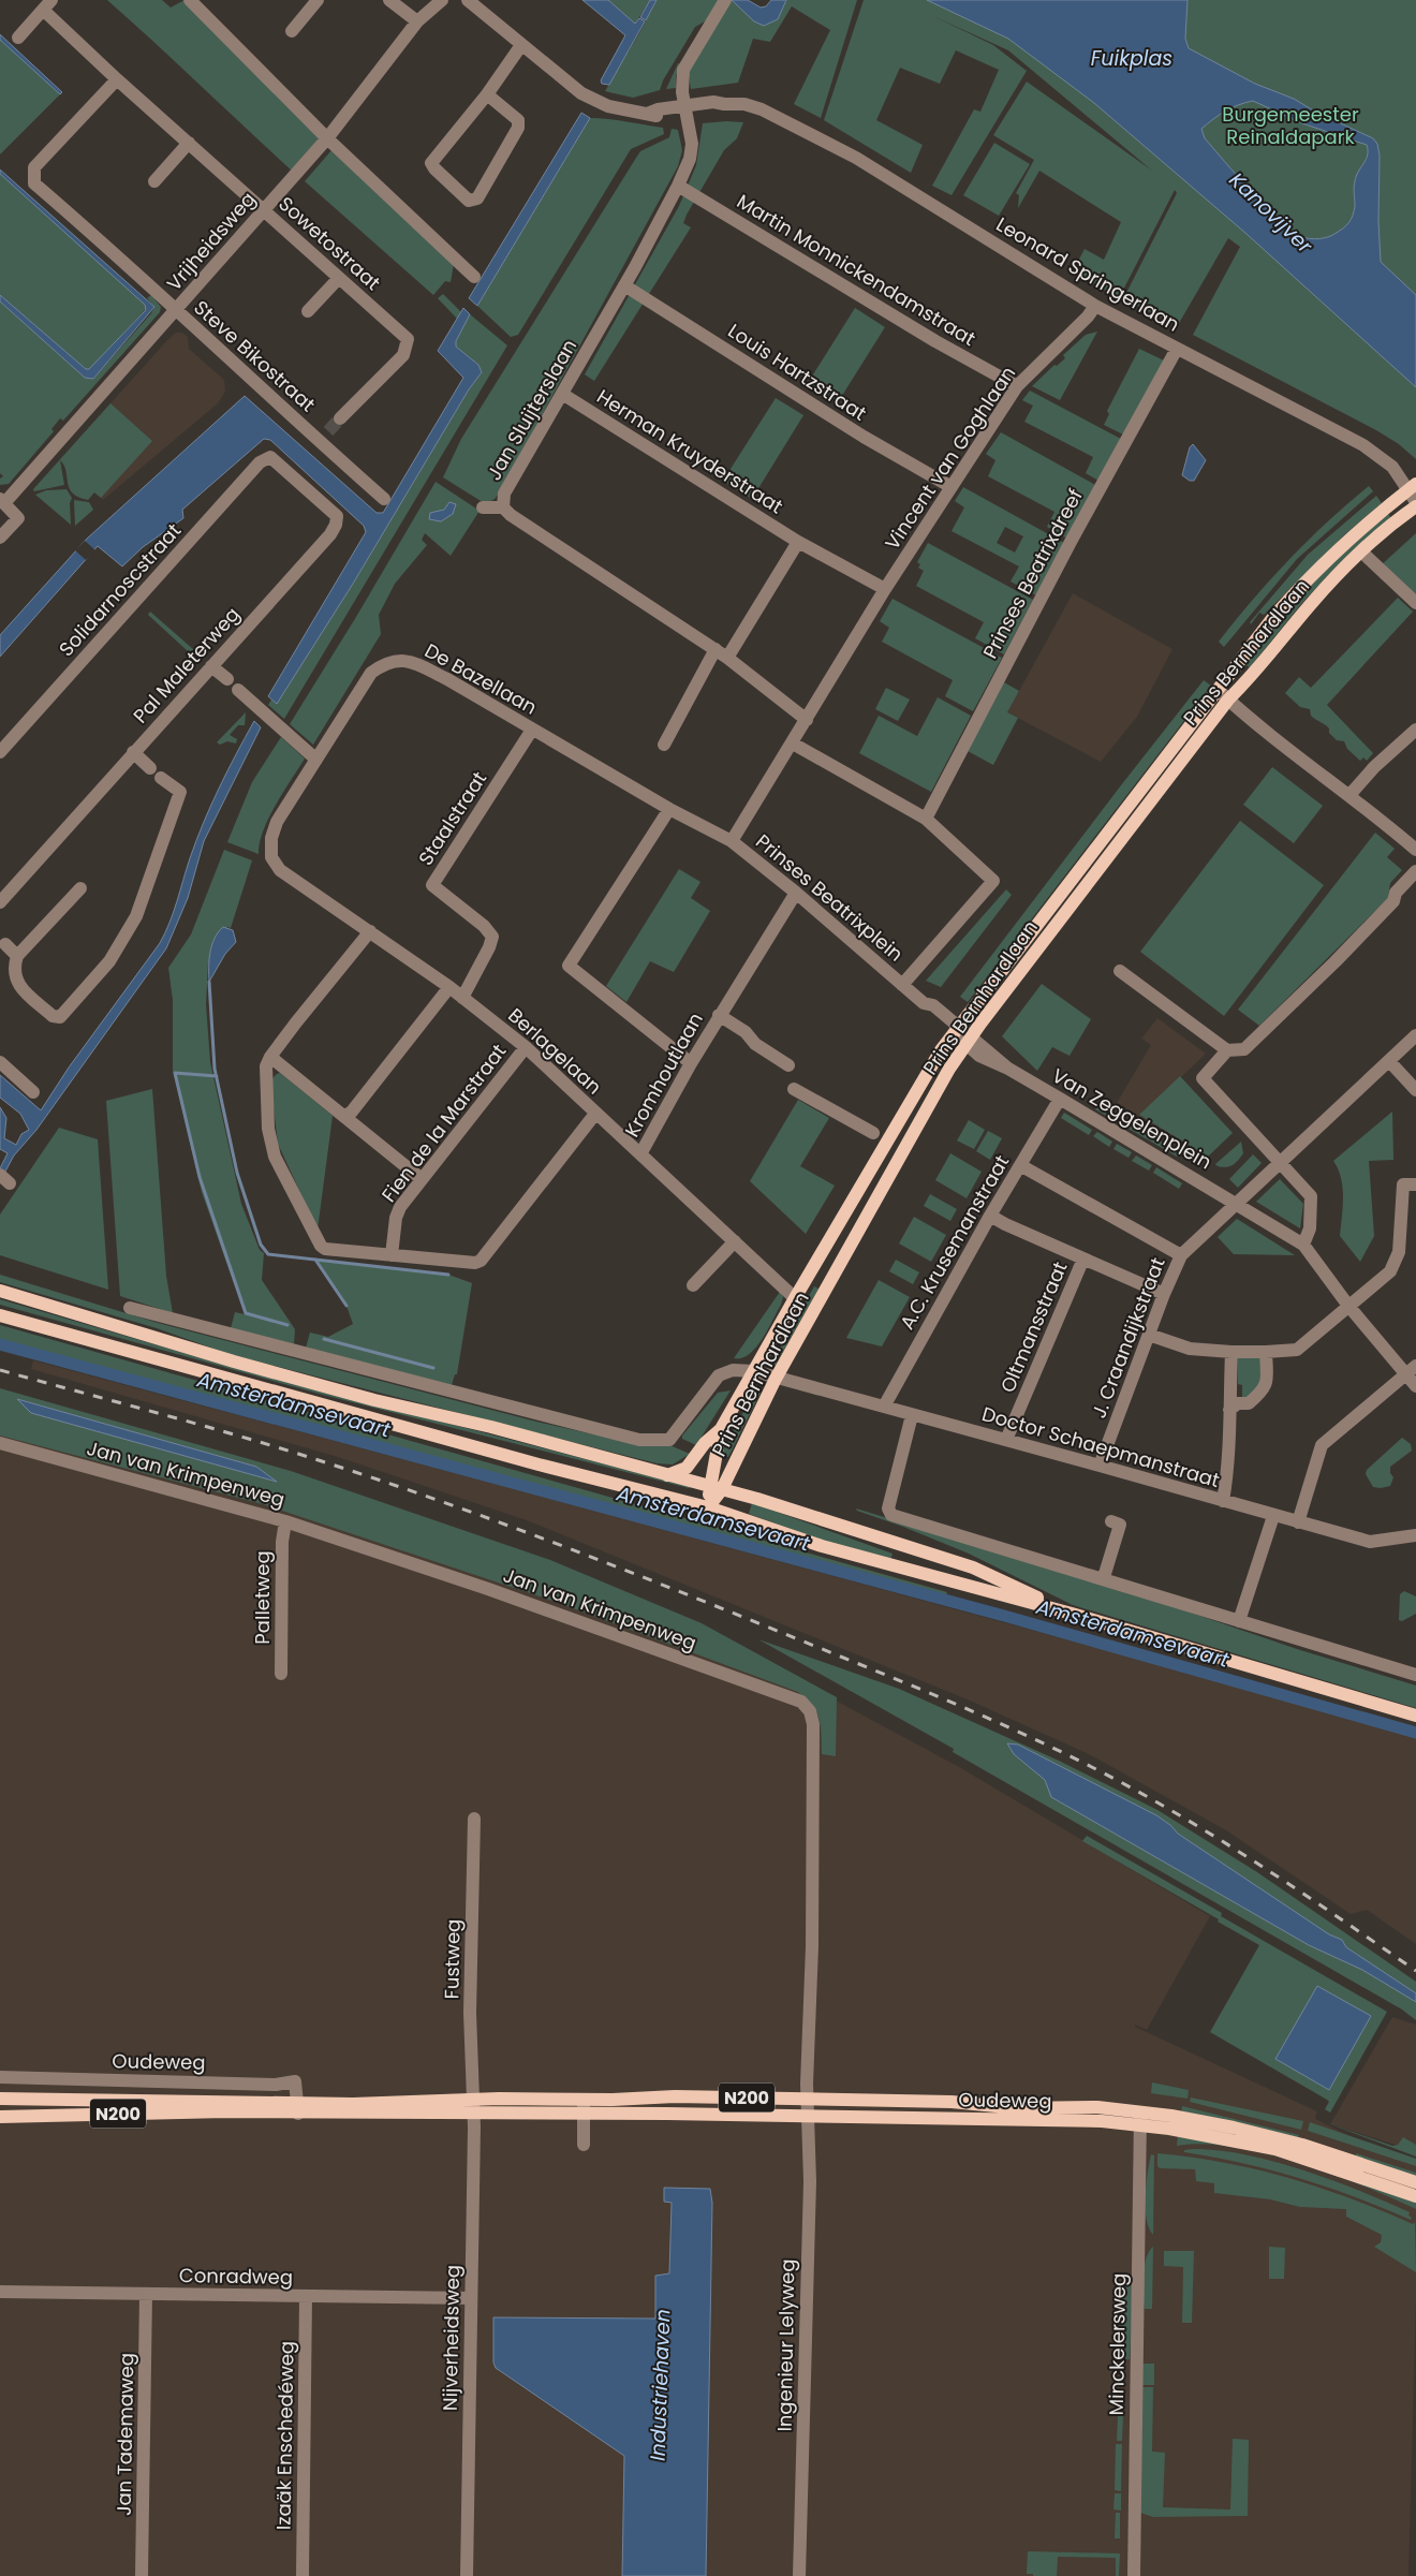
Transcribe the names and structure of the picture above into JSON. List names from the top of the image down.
{
  "streets": {
    "main road": ["Prins Bernhardlaan", "Oudeweg", "N200"],
    "street": [
      "Vrijheidsweg",
      "Sowetostraat",
      "Martin Monnickendamstraat",
      "Leonard Springerlaan",
      "Steve Bikostraat",
      "Louis Hartzstraat",
      "Jan Sluijterslaan",
      "Herman Kruyderstraat",
      "Vincent van Goghlaan",
      "Prinses Beatrixdreef",
      "Solidarnoscstraat",
      "Pal Maleterweg",
      "De Bazellaan",
      "Staalstraat",
      "Prinses Beatrixplein",
      "Berlagelaan",
      "Kromhoutlaan",
      "Van Zeggelenplein",
      "Fien de la Marstraat",
      "A.C. Krusemanstraat",
      "Oltmansstraat",
      "J. Craandijkstraat",
      "Doctor Schaepmanstraat",
      "Jan van Krimpenweg",
      "Palletweg",
      "Fustweg",
      "Conradweg",
      "Nijverheidsweg",
      "Minckelersweg",
      "Ingenieur Lelyweg",
      "Jan Tademaweg",
      "Izaäk Enschedéweg"
    ]
  },
  "crossings": [
    ["Vrijheidsweg", "Sowetostraat"],
    ["Vrijheidsweg", "Steve Bikostraat"],
    ["Sowetostraat", "Steve Bikostraat"],
    ["Martin Monnickendamstraat", "Jan Sluijterslaan"],
    ["Martin Monnickendamstraat", "Vincent van Goghlaan"],
    ["Leonard Springerlaan", "Jan Sluijterslaan"],
    ["Leonard Springerlaan", "Vincent van Goghlaan"],
    ["Leonard Springerlaan", "Prinses Beatrixdreef"],
    ["Leonard Springerlaan", "Prins Bernhardlaan"],
    ["Louis Hartzstraat", "Jan Sluijterslaan"],
    ["Louis Hartzstraat", "Vincent van Goghlaan"],
    ["Jan Sluijterslaan", "Herman Kruyderstraat"],
    ["Jan Sluijterslaan", "Vincent van Goghlaan"],
    ["Jan Sluijterslaan", "Prinses Beatrixplein"],
    ["Vincent van Goghlaan", "Prinses Beatrixplein"],
    ["Prinses Beatrixdreef", "Prinses Beatrixplein"],
    ["Solidarnoscstraat", "Pal Maleterweg"],
    ["Prins Bernhardlaan", "Prinses Beatrixplein"],
    ["Prins Bernhardlaan", "Berlagelaan"],
    ["Prins Bernhardlaan", "Van Zeggelenplein"],
    ["Prins Bernhardlaan", "Doctor Schaepmanstraat"],
    ["De Bazellaan", "Staalstraat"],
    ["De Bazellaan", "Prinses Beatrixplein"],
    ["De Bazellaan", "Berlagelaan"],
    ["Staalstraat", "Berlagelaan"],
    ["Prinses Beatrixplein", "Kromhoutlaan"],
    ["Prinses Beatrixplein", "Van Zeggelenplein"],
    ["Berlagelaan", "Kromhoutlaan"],
    ["Berlagelaan", "Fien de la Marstraat"],
    ["Van Zeggelenplein", "A.C. Krusemanstraat"],
    ["A.C. Krusemanstraat", "Doctor Schaepmanstraat"],
    ["Oltmansstraat", "Doctor Schaepmanstraat"],
    ["J. Craandijkstraat", "Doctor Schaepmanstraat"],
    ["Jan van Krimpenweg", "Palletweg"],
    ["Jan van Krimpenweg", "Oudeweg"],
    ["Jan van Krimpenweg", "Ingenieur Lelyweg"],
    ["Fustweg", "Oudeweg"],
    ["Fustweg", "Nijverheidsweg"],
    ["Oudeweg", "Nijverheidsweg"],
    ["Oudeweg", "Minckelersweg"],
    ["Oudeweg", "Ingenieur Lelyweg"],
    ["Conradweg", "Nijverheidsweg"],
    ["Conradweg", "Jan Tademaweg"],
    ["Conradweg", "Izaäk Enschedéweg"]
  ],
  "water": [
    "Fuikplas",
    "Kanovijver",
    "Amsterdamsevaart",
    "Industriehaven"
  ],
  "parks": ["Burgemeester Reinaldapark"]
}
